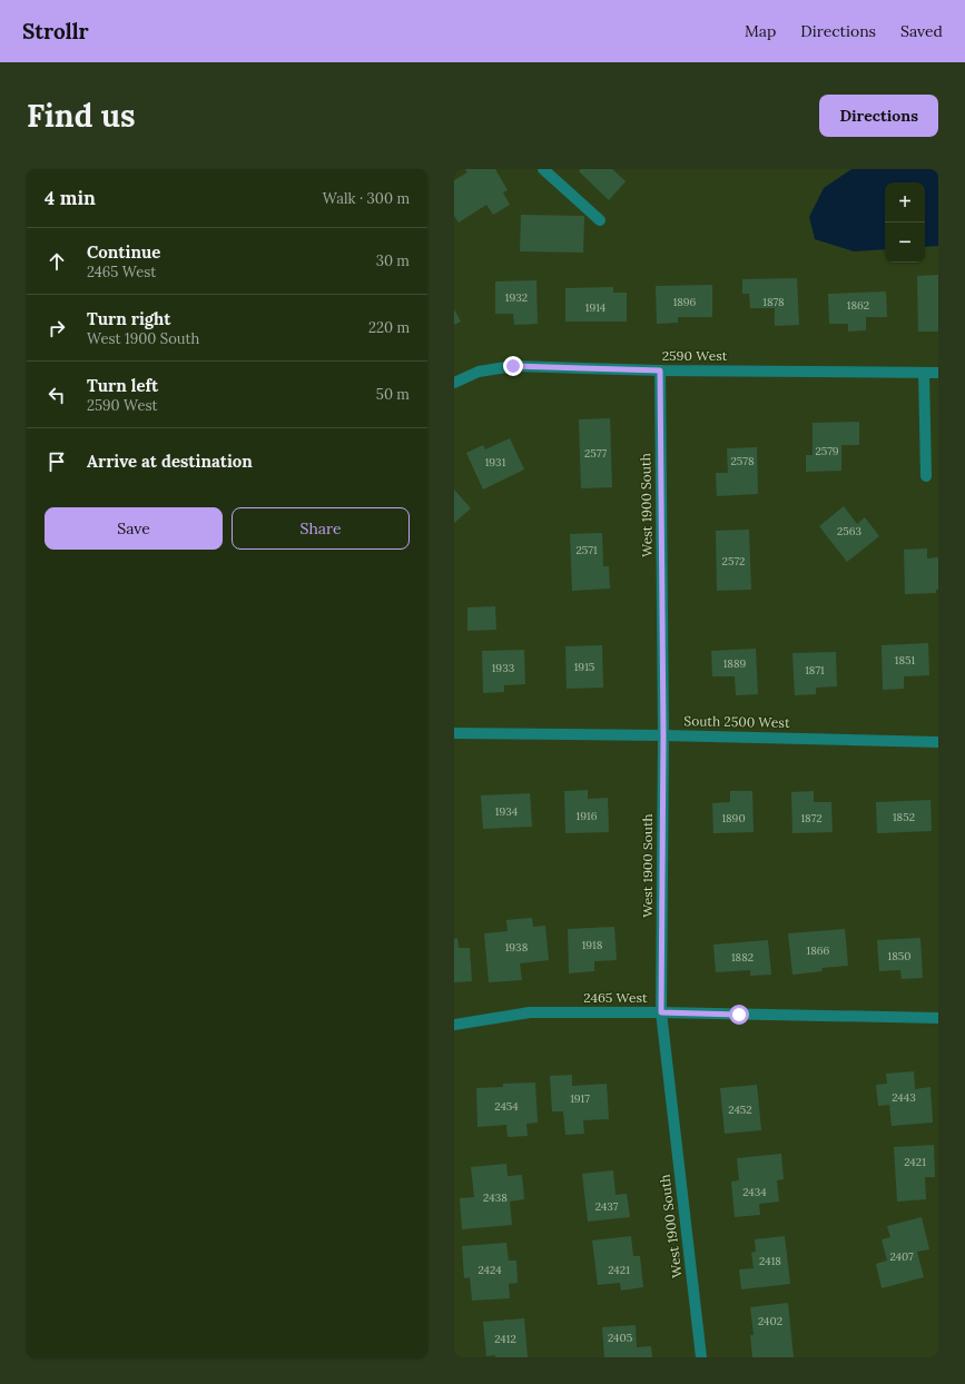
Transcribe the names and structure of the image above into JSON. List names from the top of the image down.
{
  "streets": {
    "street": [
      "2590 West",
      "West 1900 South",
      "South 2500 West",
      "2465 West"
    ]
  },
  "crossings": [
    ["2590 West", "West 1900 South"],
    ["West 1900 South", "South 2500 West"],
    ["West 1900 South", "2465 West"]
  ],
  "house_numbers": [
    "1932",
    "1896",
    "1878",
    "1862",
    "1914",
    "2579",
    "2577",
    "2578",
    "1931",
    "2563",
    "2571",
    "2572",
    "1851",
    "1889",
    "1915",
    "1933",
    "1871",
    "1934",
    "1916",
    "1852",
    "1890",
    "1872",
    "1918",
    "1938",
    "1866",
    "1850",
    "1882",
    "2443",
    "1917",
    "2454",
    "2452",
    "2421",
    "2434",
    "2438",
    "2437",
    "2407",
    "2418",
    "2424",
    "2421",
    "2402",
    "2405",
    "2412"
  ],
  "page": {
    "header": "Strollr",
    "nav": ["Map", "Directions", "Saved"],
    "buttons": [
      "Directions",
      ["Save", "Share"]
    ],
    "title": "Find us",
    "heading": ["4 min", "Walk · 300 m"],
    "map_buttons": ["+", "−"],
    "list": [
      ["Continue", "2465 West", "30 m"],
      ["Turn right", "West 1900 South", "220 m"],
      ["Turn left", "2590 West", "50 m"],
      "Arrive at destination"
    ]
  }
}
